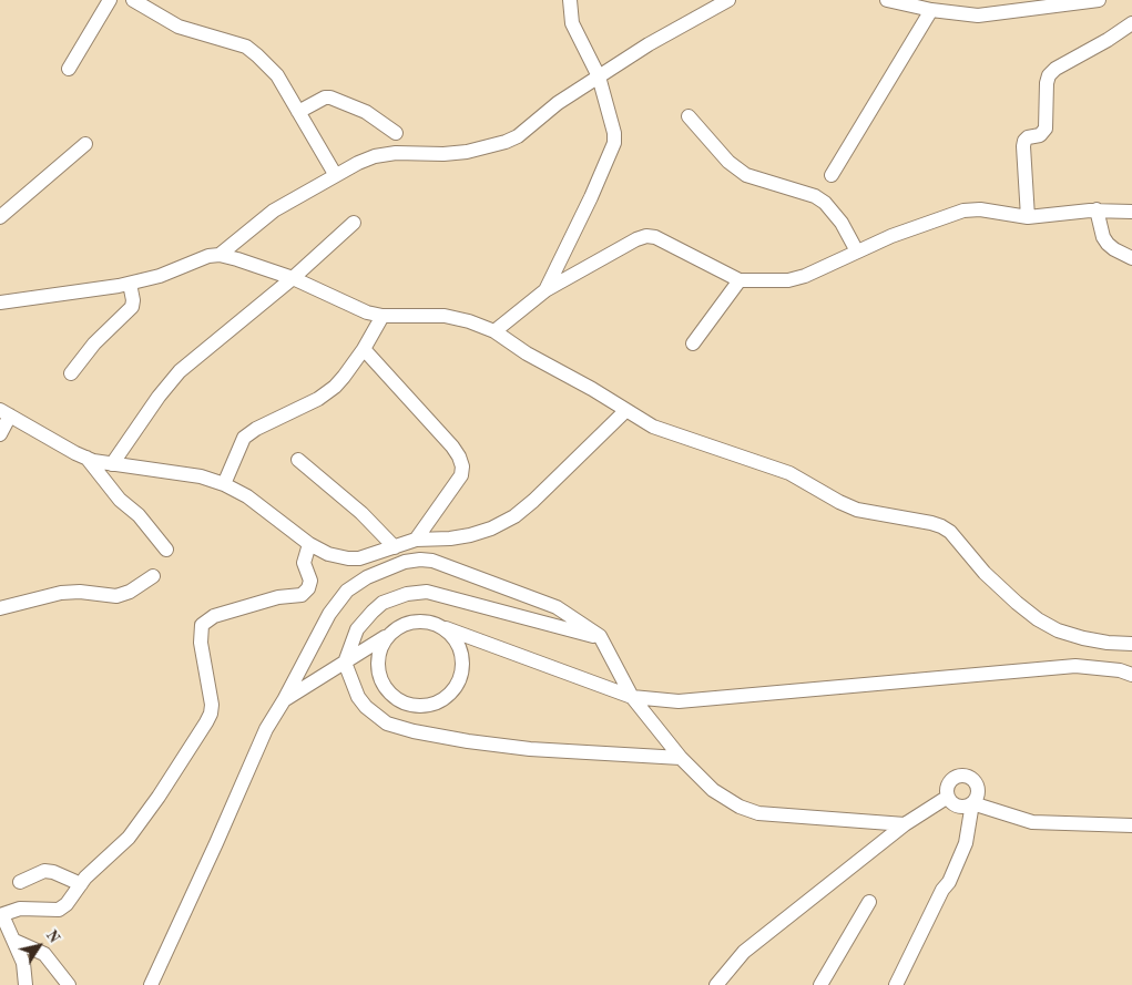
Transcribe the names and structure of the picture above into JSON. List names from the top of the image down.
{
  "north": "top right"
}
